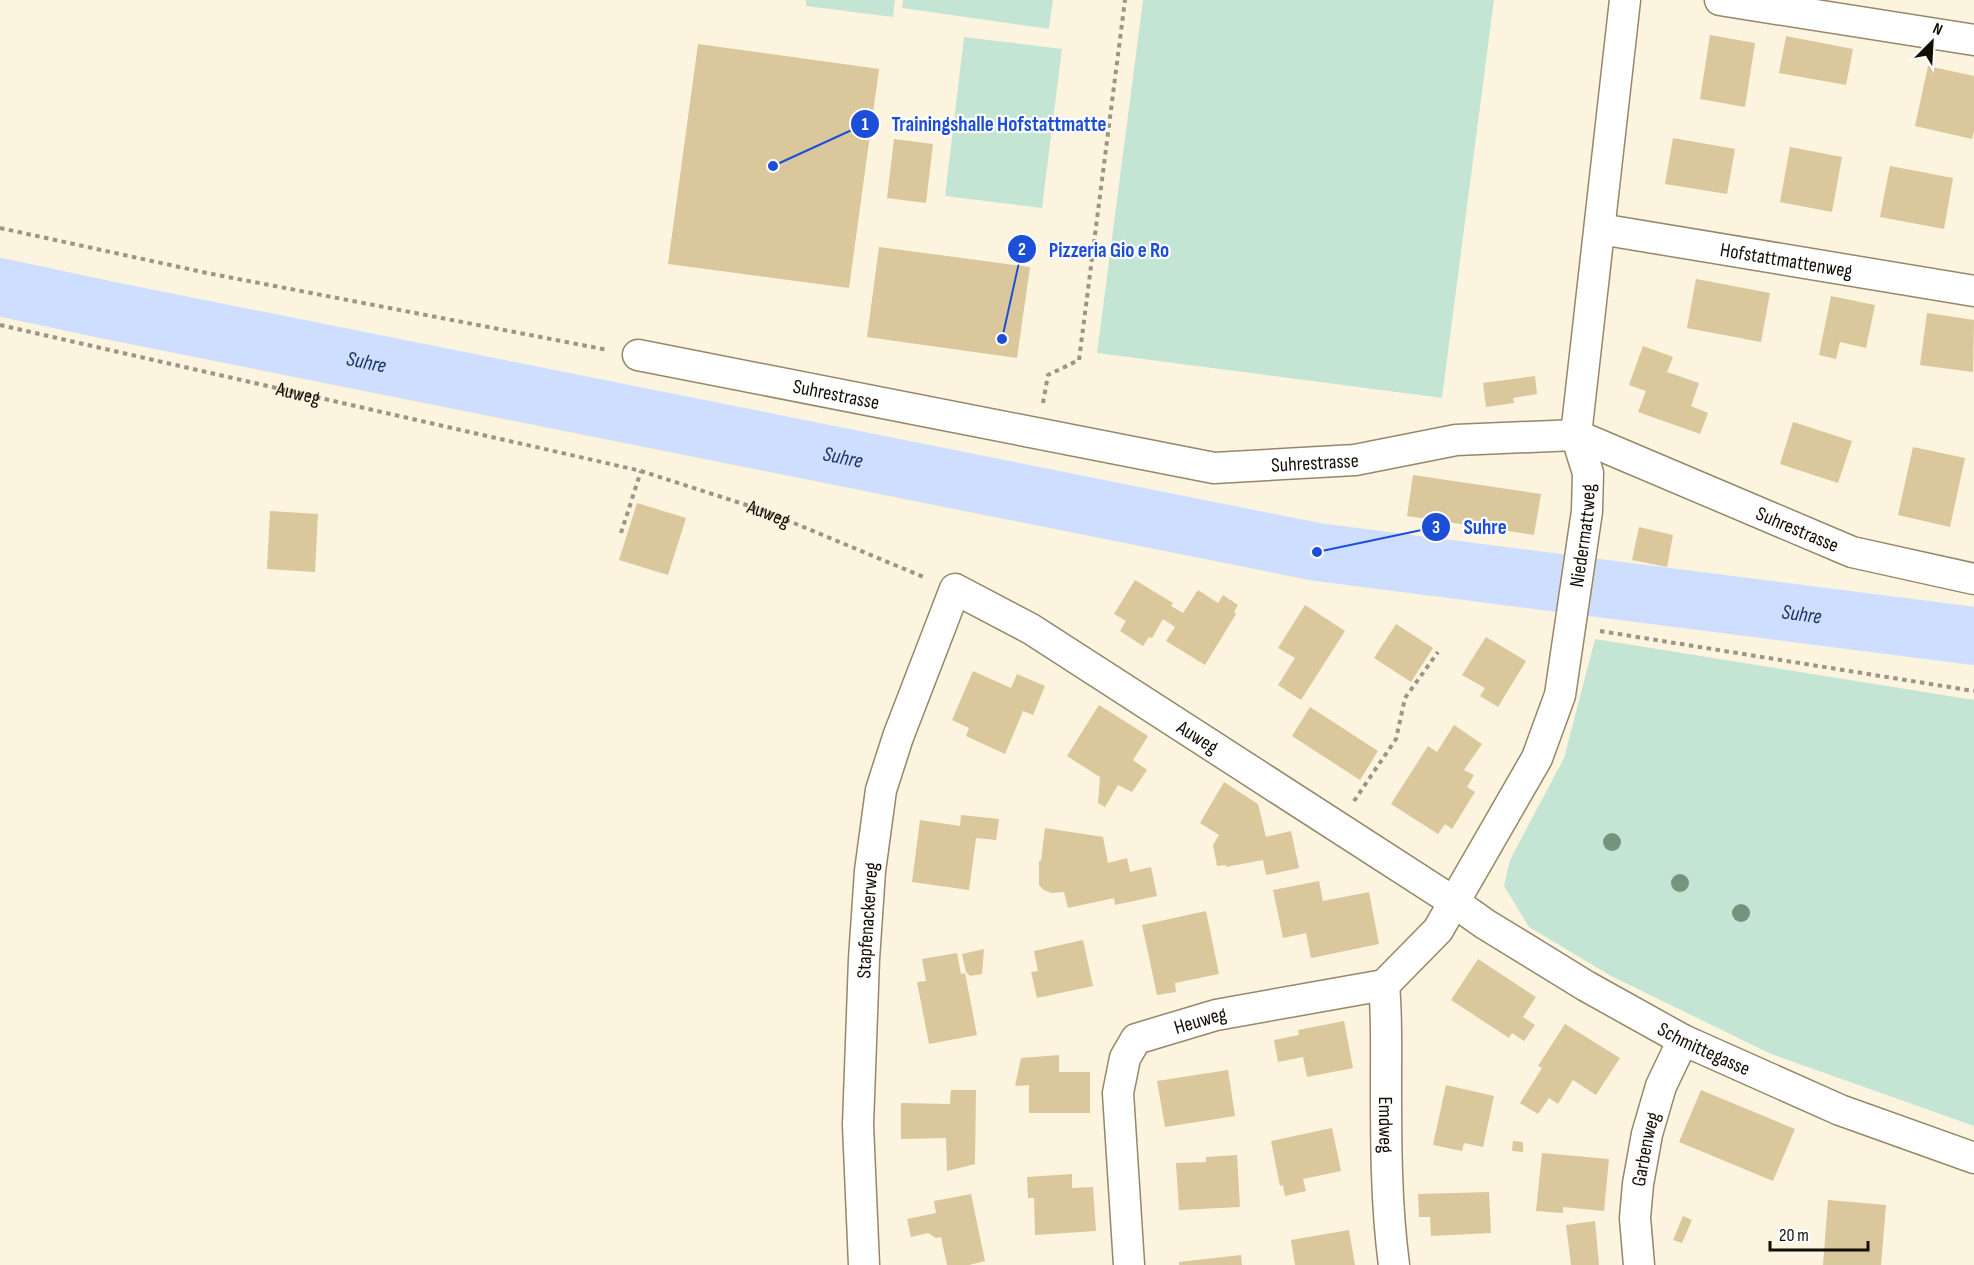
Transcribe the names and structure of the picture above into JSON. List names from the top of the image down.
{
  "streets": {
    "street": [
      "Hofstattmattenweg",
      "Auweg",
      "Suhrestrasse",
      "Niedermattweg",
      "Stapfenackerweg",
      "Heuweg",
      "Schmittegasse",
      "Emdweg",
      "Garbenweg"
    ]
  },
  "crossings": [
    ["Hofstattmattenweg", "Niedermattweg"],
    ["Auweg", "Niedermattweg"],
    ["Auweg", "Stapfenackerweg"],
    ["Auweg", "Schmittegasse"],
    ["Suhrestrasse", "Niedermattweg"],
    ["Niedermattweg", "Schmittegasse"],
    ["Heuweg", "Emdweg"],
    ["Schmittegasse", "Garbenweg"]
  ],
  "water": ["Suhre"],
  "places": ["Trainingshalle Hofstattmatte", "Pizzeria Gio e Ro", "Suhre"],
  "scale_bar": "20 m",
  "north": "top right"
}
